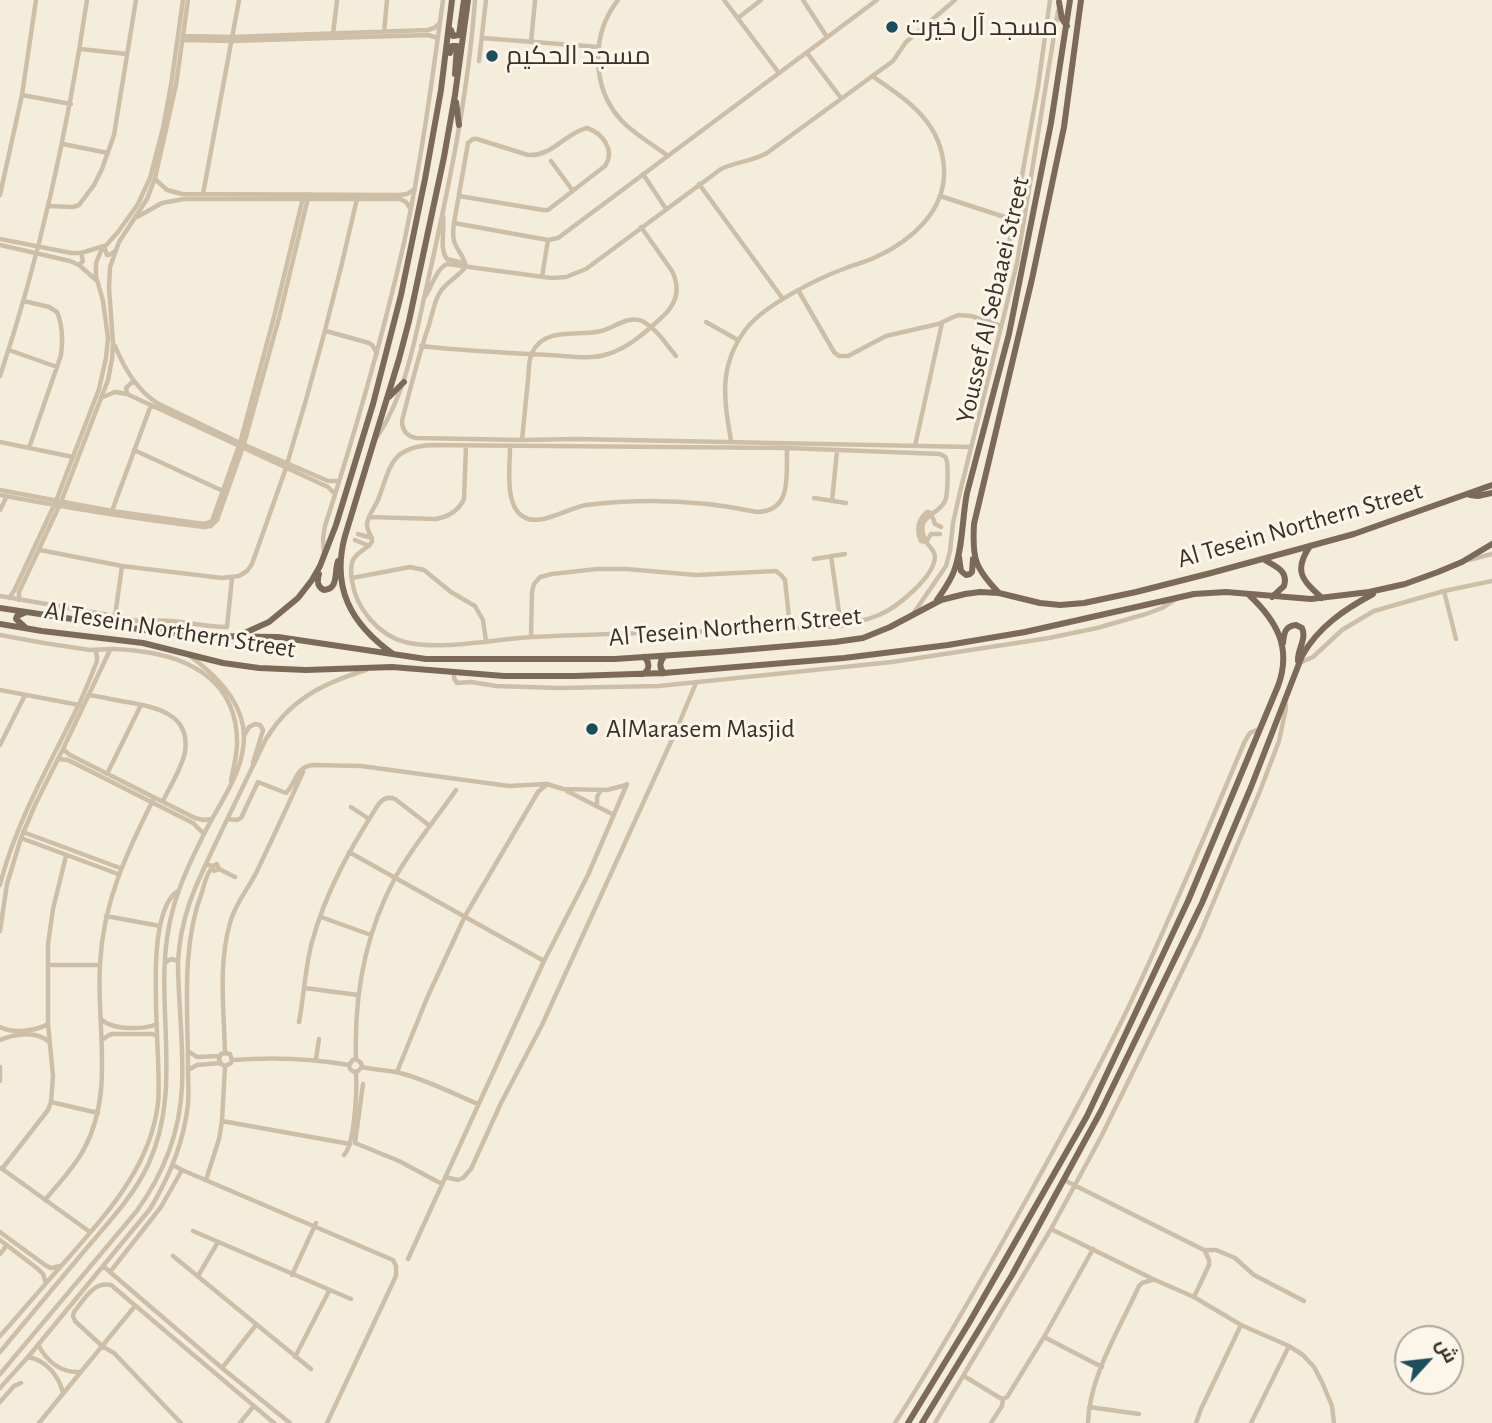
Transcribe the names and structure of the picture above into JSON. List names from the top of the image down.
{
  "streets": {
    "main road": ["Youssef Al Sebaaei Street", "Al Tesein Northern Street"]
  },
  "crossings": [
    ["Youssef Al Sebaaei Street", "Al Tesein Northern Street"]
  ],
  "places": ["مسجد آل خيرت", "مسجد الحكيم", "AlMarasem Masjid"],
  "north": "top right"
}
